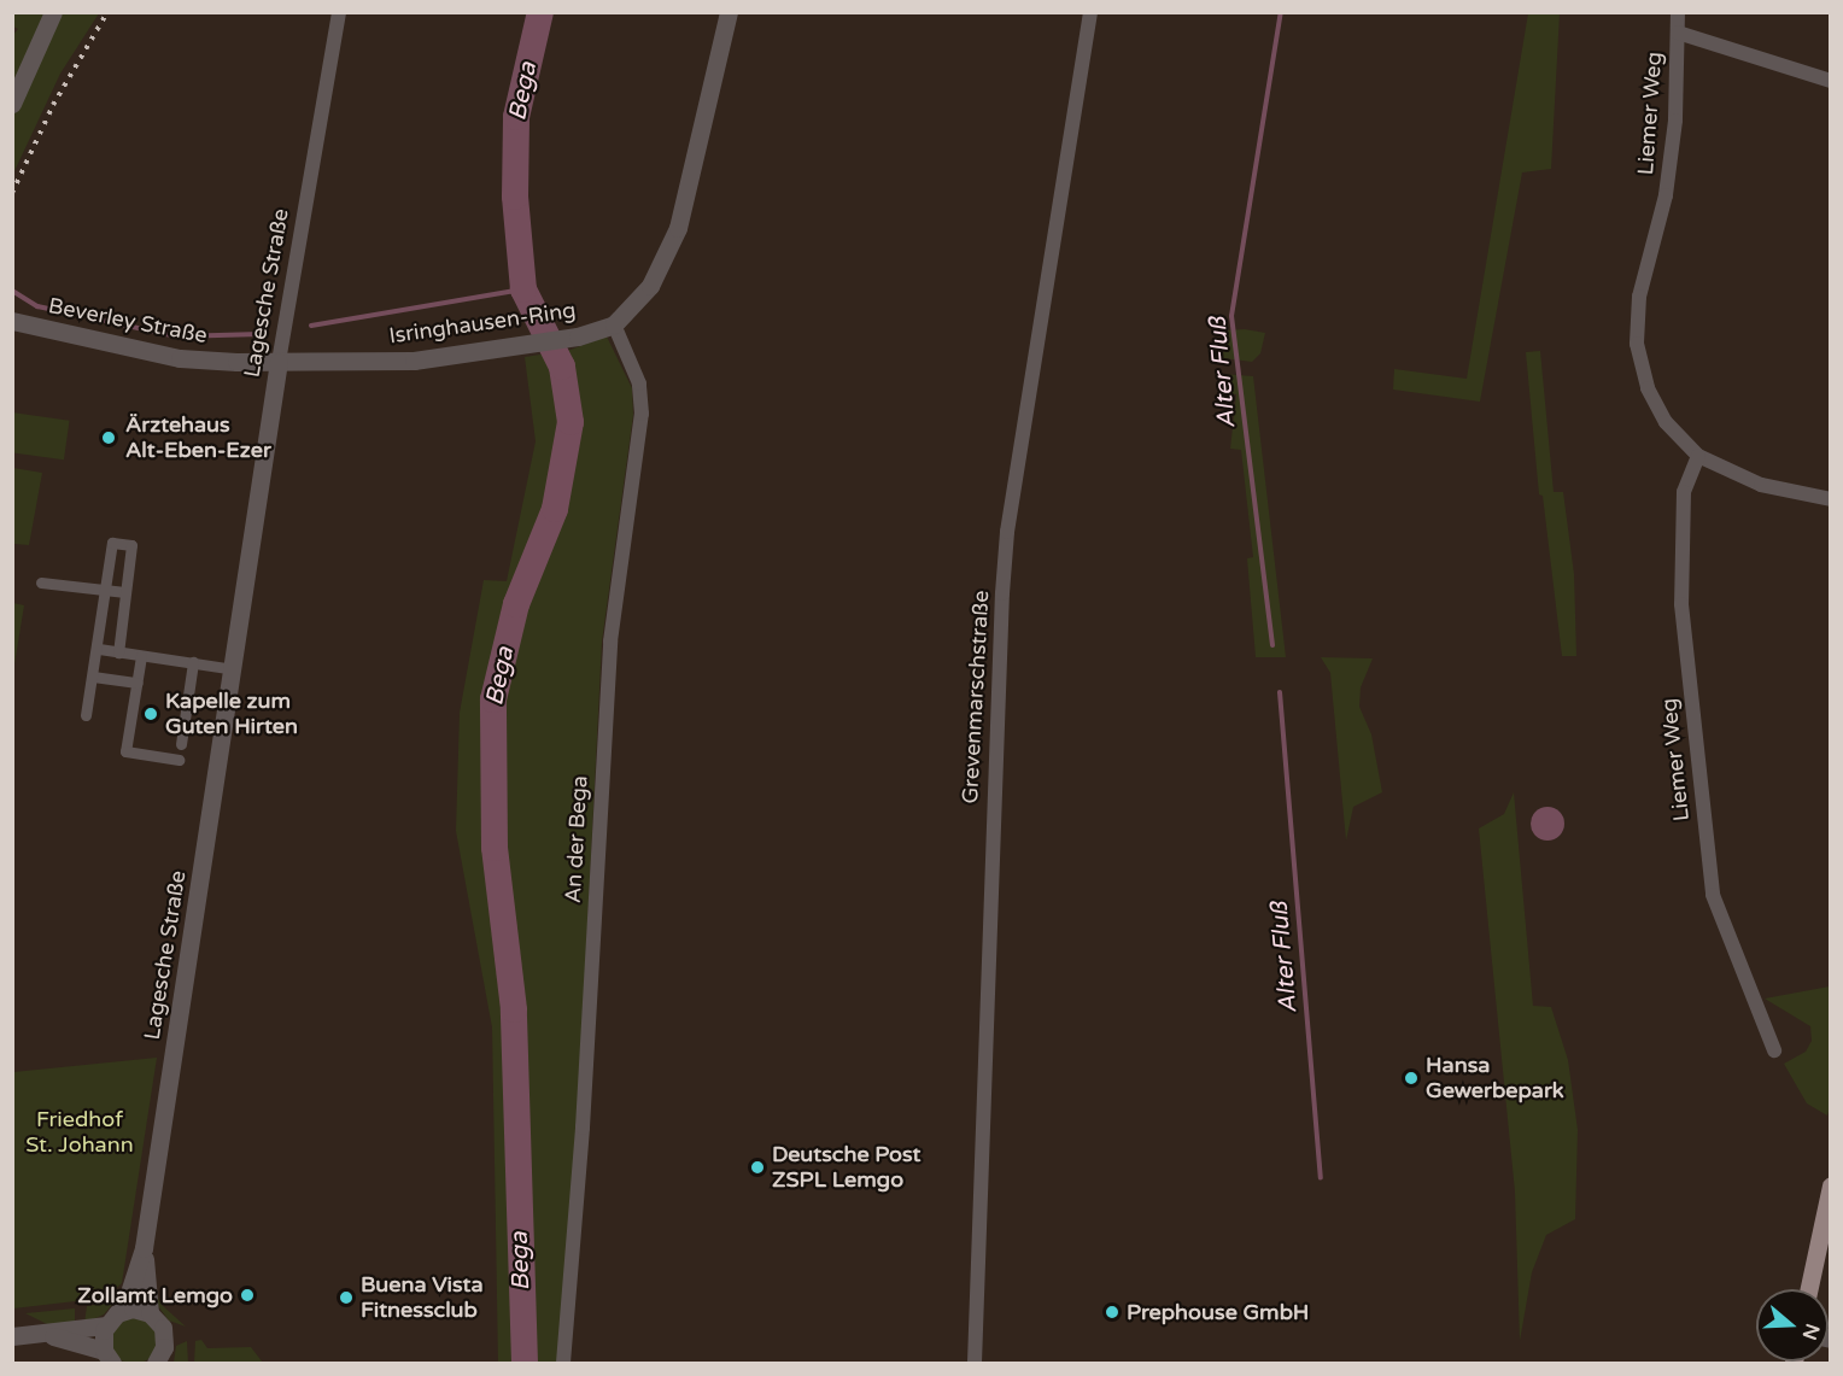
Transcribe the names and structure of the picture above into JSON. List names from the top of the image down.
{
  "streets": {
    "street": [
      "Liemer Weg",
      "Lagesche Straße",
      "Beverley Straße",
      "Isringhausen-Ring",
      "Grevenmarschstraße",
      "An der Bega"
    ]
  },
  "crossings": [
    ["Lagesche Straße", "Beverley Straße"],
    ["Lagesche Straße", "Isringhausen-Ring"],
    ["Beverley Straße", "Isringhausen-Ring"],
    ["Isringhausen-Ring", "An der Bega"]
  ],
  "water": ["Bega", "Alter Fluß"],
  "parks": ["Friedhof St. Johann"],
  "places": [
    "Ärztehaus Alt-Eben-Ezer",
    "Kapelle zum Guten Hirten",
    "Hansa Gewerbepark",
    "Deutsche Post ZSPL Lemgo",
    "Zollamt Lemgo",
    "Buena Vista Fitnessclub",
    "Prephouse GmbH"
  ],
  "north": "right"
}
